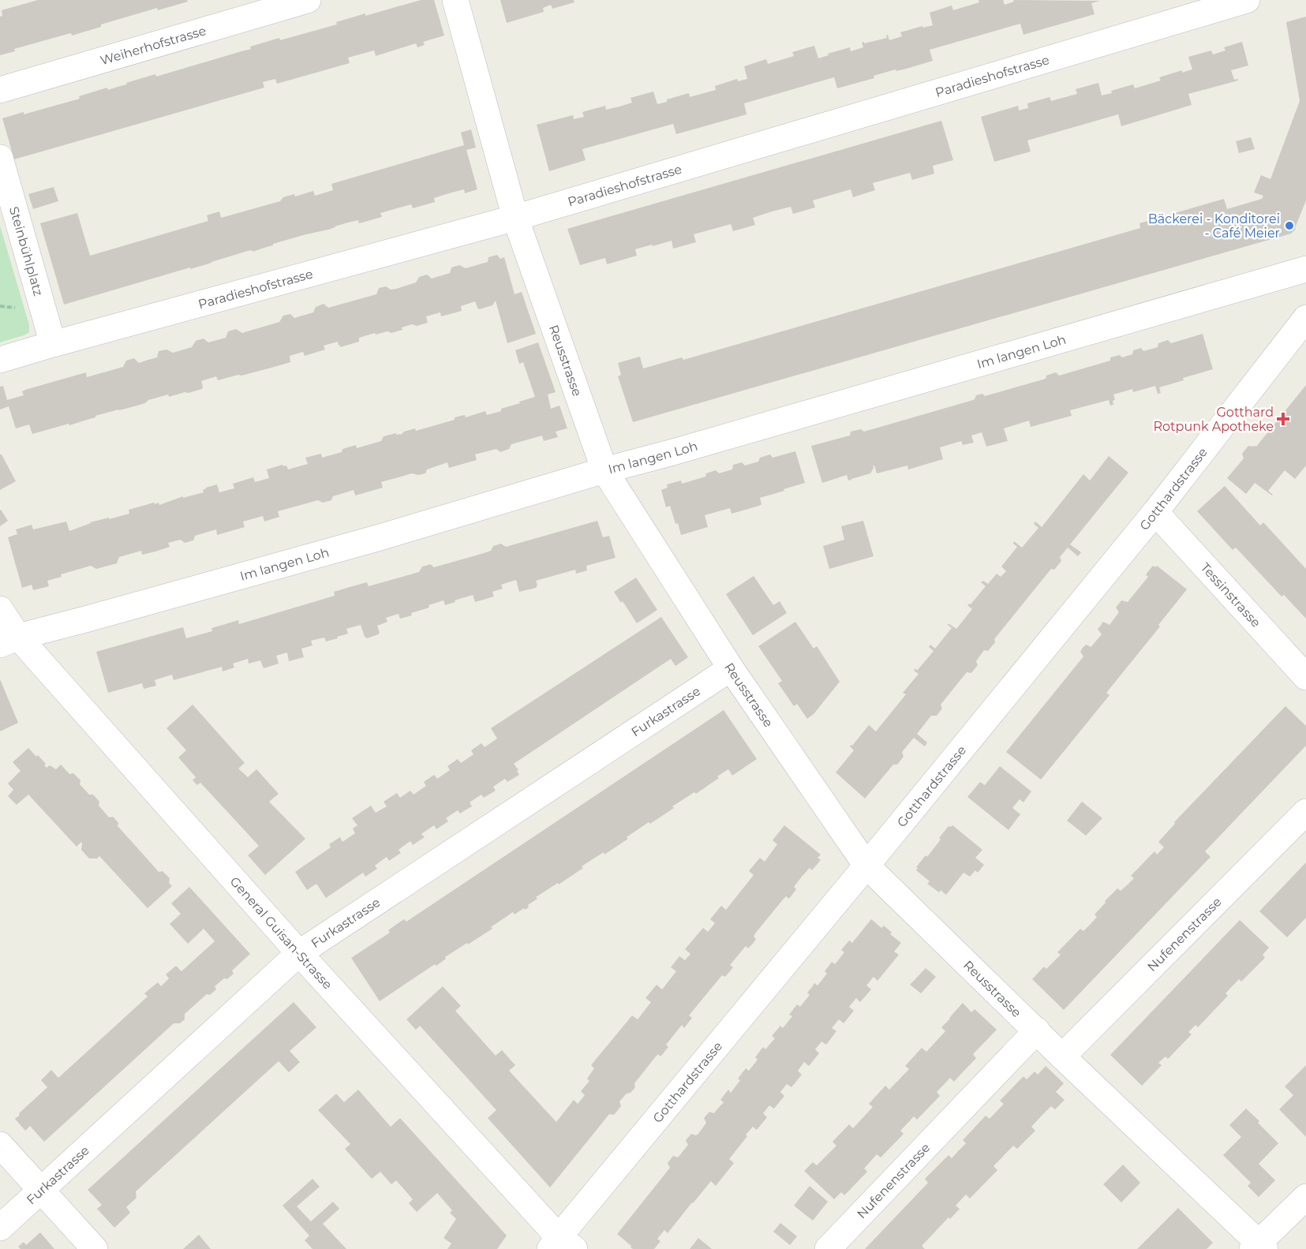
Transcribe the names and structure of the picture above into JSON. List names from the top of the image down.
{
  "streets": {
    "street": [
      "Weiherhofstrasse",
      "Paradieshofstrasse",
      "Steinbühlplatz",
      "Im langen Loh",
      "Reusstrasse",
      "Gotthardstrasse",
      "Tessinstrasse",
      "Furkastrasse",
      "General Guisan-Strasse",
      "Nufenenstrasse"
    ]
  },
  "crossings": [
    ["Paradieshofstrasse", "Steinbühlplatz"],
    ["Paradieshofstrasse", "Reusstrasse"],
    ["Im langen Loh", "Reusstrasse"],
    ["Im langen Loh", "General Guisan-Strasse"],
    ["Reusstrasse", "Gotthardstrasse"],
    ["Reusstrasse", "Furkastrasse"],
    ["Reusstrasse", "Nufenenstrasse"],
    ["Gotthardstrasse", "Tessinstrasse"],
    ["Gotthardstrasse", "General Guisan-Strasse"],
    ["Furkastrasse", "General Guisan-Strasse"]
  ],
  "places": {
    "other": ["Bäckerei - Konditorei - Café Meier"],
    "health": ["Gotthard Rotpunk Apotheke"]
  }
}
